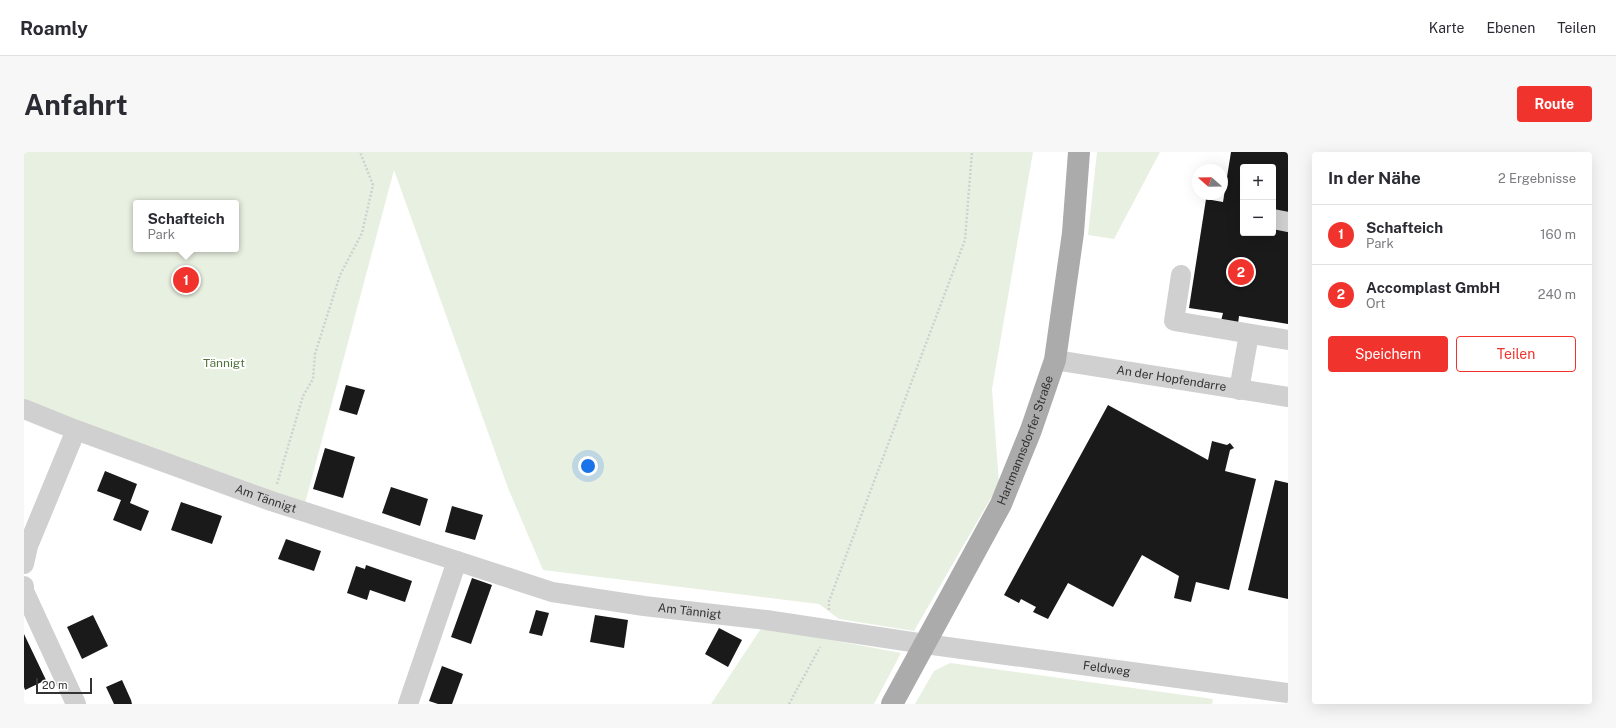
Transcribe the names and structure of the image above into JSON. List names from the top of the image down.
{
  "streets": {
    "main road": ["Hartmannsdorfer Straße"],
    "street": ["An der Hopfendarre", "Am Tännigt", "Feldweg"]
  },
  "crossings": [
    ["An der Hopfendarre", "Hartmannsdorfer Straße"],
    ["Hartmannsdorfer Straße", "Am Tännigt"],
    ["Hartmannsdorfer Straße", "Feldweg"],
    ["Am Tännigt", "Feldweg"]
  ],
  "parks": ["Tännigt"],
  "scale_bar": "20 m",
  "north": "left",
  "page": {
    "header": "Roamly",
    "nav": ["Karte", "Ebenen", "Teilen"],
    "buttons": [
      "Route",
      ["Speichern", "Teilen"]
    ],
    "title": "Anfahrt",
    "heading": ["In der Nähe", "2 Ergebnisse"],
    "map_buttons": ["+", "−"],
    "popup": ["Schafteich", "Park"],
    "list": [
      {
        "mark": "1",
        "name": "Schafteich",
        "note": "Park",
        "value": "160 m"
      },
      {
        "mark": "2",
        "name": "Accomplast GmbH",
        "note": "Ort",
        "value": "240 m"
      }
    ],
    "pins": ["2", "1"],
    "scale": "20 m"
  }
}
